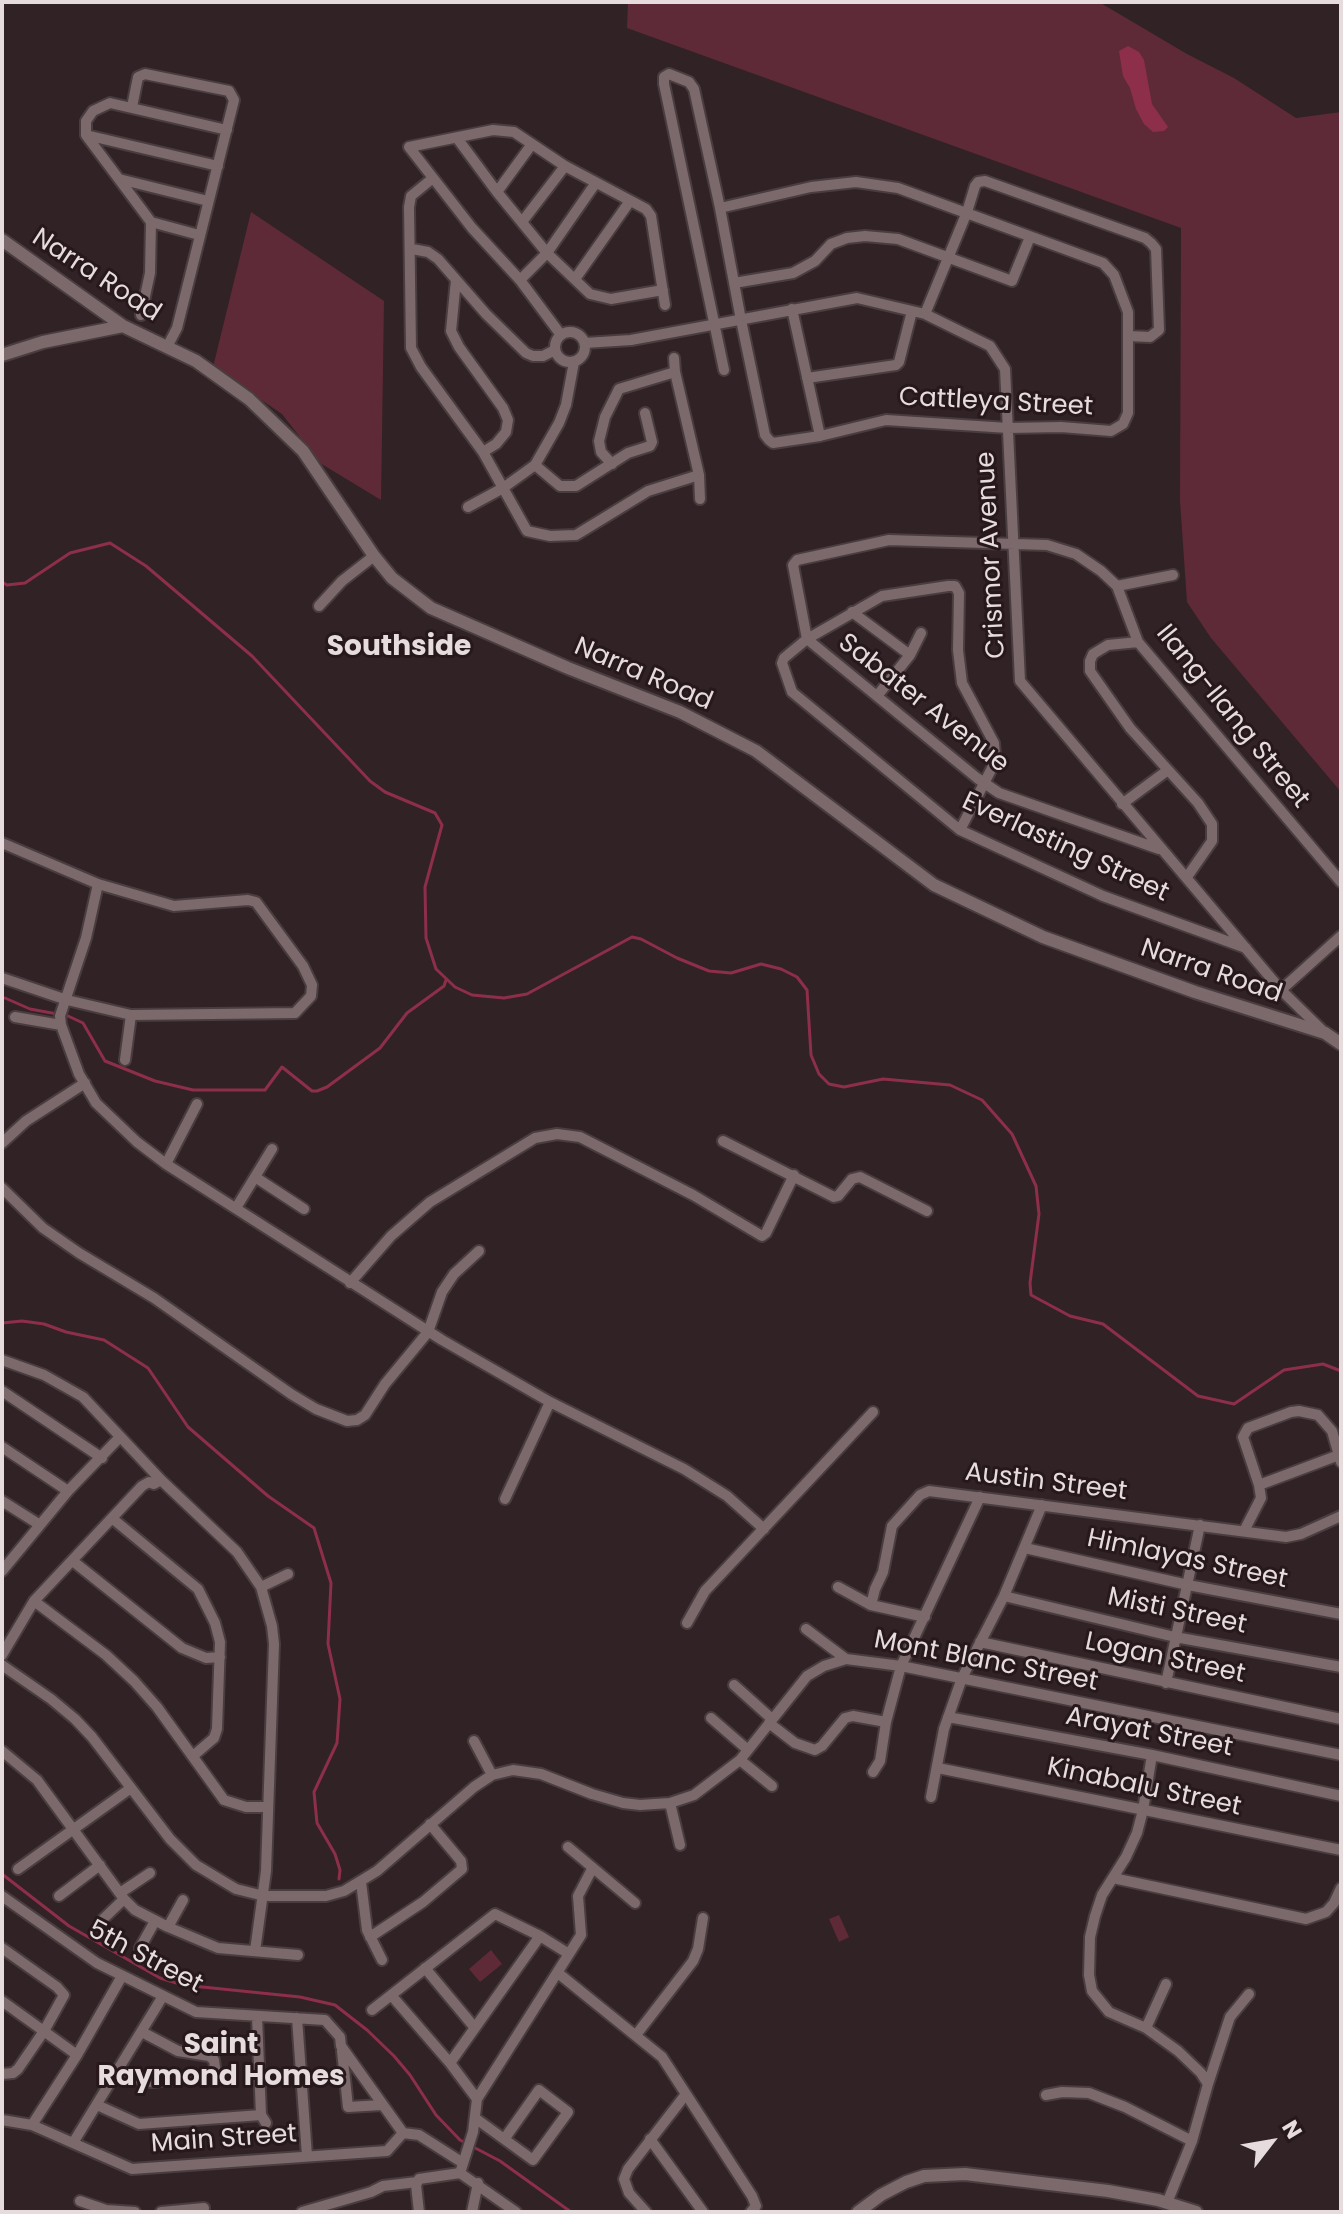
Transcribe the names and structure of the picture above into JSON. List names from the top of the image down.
{
  "streets": {
    "street": [
      "Narra Road",
      "Cattleya Street",
      "Crismor Avenue",
      "Sabater Avenue",
      "Ilang-Ilang Street",
      "Everlasting Street",
      "Austin Street",
      "Himlayas Street",
      "Misti Street",
      "Logan Street",
      "Mont Blanc Street",
      "Arayat Street",
      "Kinabalu Street",
      "5th Street",
      "Main Street"
    ]
  },
  "crossings": [
    ["Narra Road", "Crismor Avenue"],
    ["Cattleya Street", "Crismor Avenue"],
    ["Crismor Avenue", "Sabater Avenue"],
    ["Crismor Avenue", "Everlasting Street"],
    ["Sabater Avenue", "Everlasting Street"]
  ],
  "districts": ["Southside", "Saint Raymond Homes"],
  "north": "top right"
}
